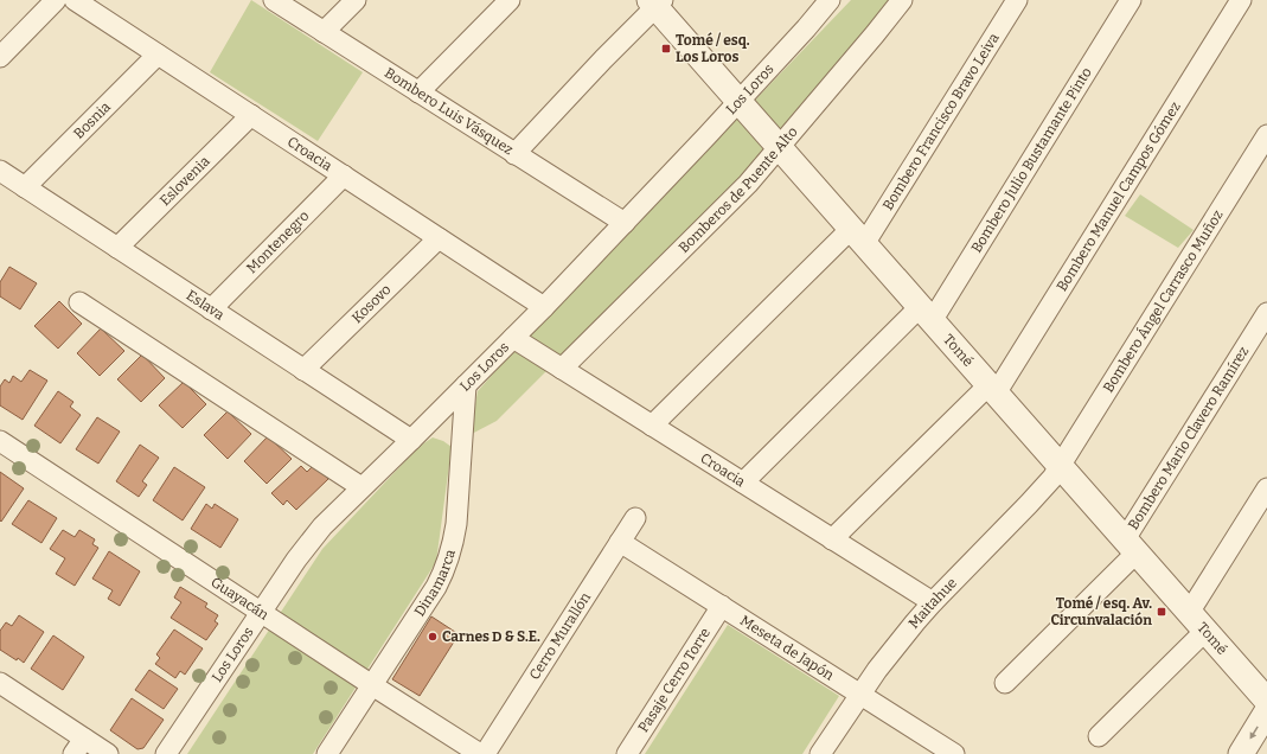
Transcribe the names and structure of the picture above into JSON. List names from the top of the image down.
{
  "streets": {
    "street": [
      "Los Loros",
      "Bombero Luis Vásquez",
      "Bosnia",
      "Bombero Francisco Bravo Leiva",
      "Croacia",
      "Bombero Julio Bustamante Pinto",
      "Eslovenia",
      "Bomberos de Puente Alto",
      "Bombero Manuel Campos Gómez",
      "Montenegro",
      "Bombero Ángel Carrasco Muñoz",
      "Kosovo",
      "Eslava",
      "Tomé",
      "Bombero Mario Clavero Ramírez",
      "Dinamarca",
      "Guayacán",
      "Maitahue",
      "Cerro Murallón",
      "Meseta de Japón",
      "Pasaje Cerro Torre"
    ]
  },
  "crossings": [
    ["Los Loros", "Bombero Luis Vásquez"],
    ["Los Loros", "Croacia"],
    ["Los Loros", "Eslava"],
    ["Los Loros", "Tomé"],
    ["Los Loros", "Dinamarca"],
    ["Los Loros", "Guayacán"],
    ["Bosnia", "Croacia"],
    ["Bosnia", "Eslava"],
    ["Bombero Francisco Bravo Leiva", "Croacia"],
    ["Bombero Francisco Bravo Leiva", "Tomé"],
    ["Croacia", "Bombero Julio Bustamante Pinto"],
    ["Croacia", "Eslovenia"],
    ["Croacia", "Bomberos de Puente Alto"],
    ["Croacia", "Bombero Manuel Campos Gómez"],
    ["Croacia", "Montenegro"],
    ["Croacia", "Kosovo"],
    ["Croacia", "Maitahue"],
    ["Bombero Julio Bustamante Pinto", "Tomé"],
    ["Eslovenia", "Eslava"],
    ["Bomberos de Puente Alto", "Tomé"],
    ["Bombero Manuel Campos Gómez", "Tomé"],
    ["Montenegro", "Eslava"],
    ["Bombero Ángel Carrasco Muñoz", "Tomé"],
    ["Bombero Ángel Carrasco Muñoz", "Maitahue"],
    ["Kosovo", "Eslava"],
    ["Tomé", "Bombero Mario Clavero Ramírez"],
    ["Tomé", "Maitahue"],
    ["Dinamarca", "Guayacán"],
    ["Maitahue", "Meseta de Japón"],
    ["Cerro Murallón", "Meseta de Japón"],
    ["Meseta de Japón", "Pasaje Cerro Torre"]
  ],
  "places": {
    "transit": ["Tomé / esq. Los Loros", "Tomé / esq. Av. Circunvalación"],
    "other": ["Carnes D & S.E."]
  }
}
